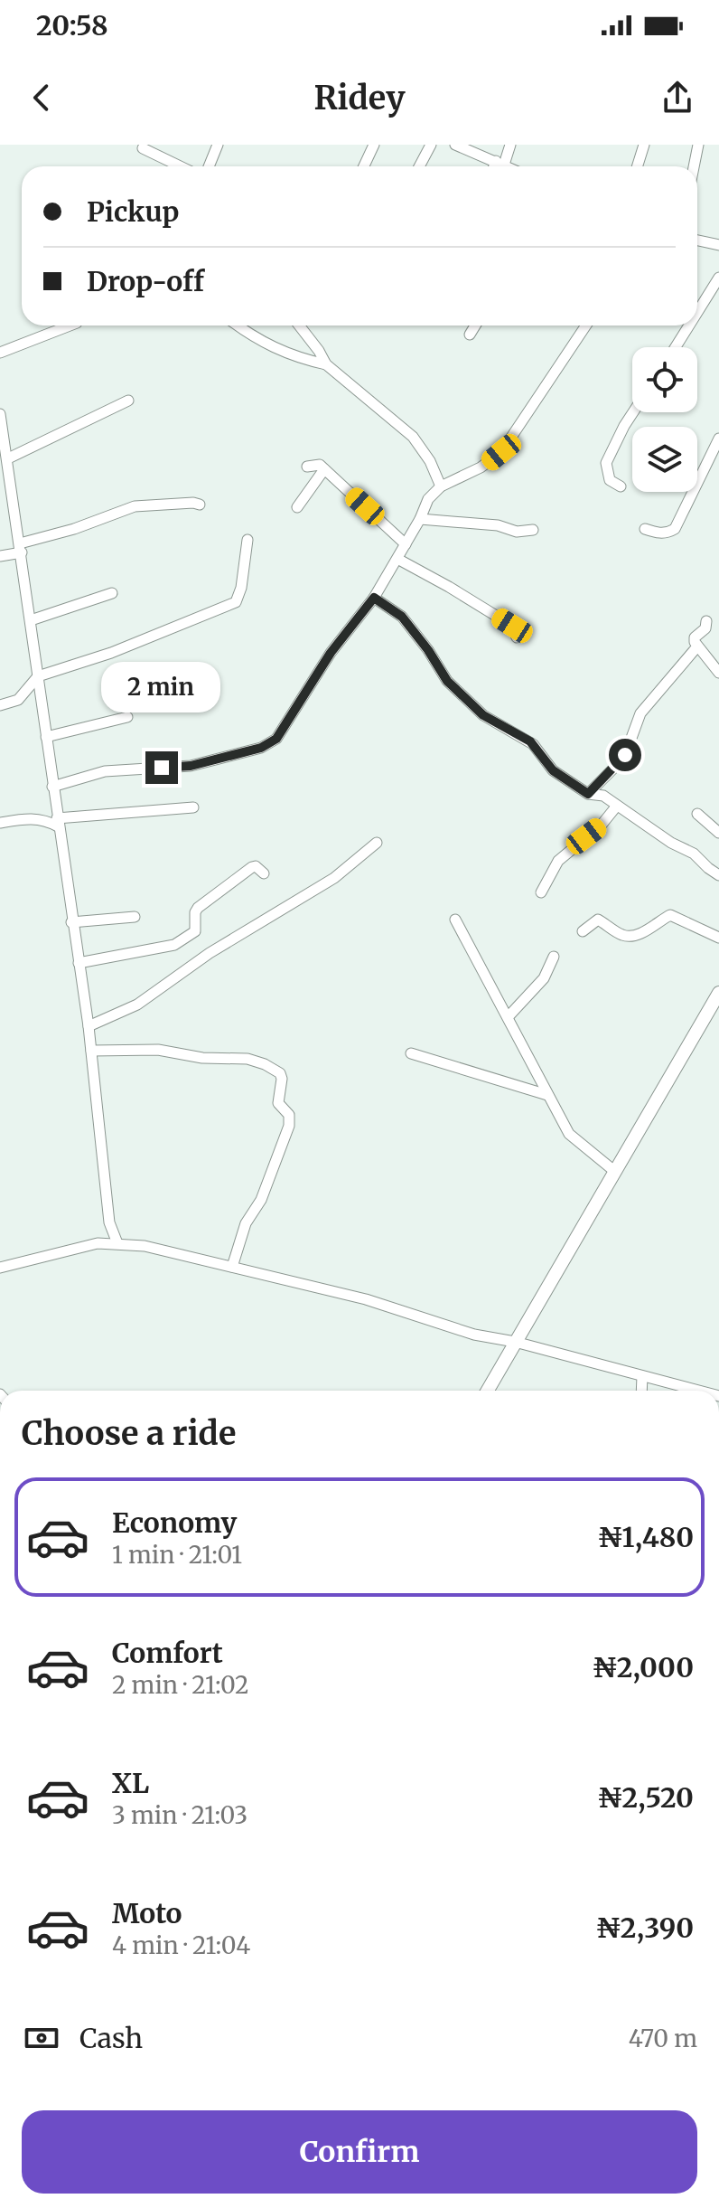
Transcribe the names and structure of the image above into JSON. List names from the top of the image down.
{
  "page": {
    "status": "20:58",
    "header": "Ridey",
    "banner": ["Pickup", "Drop-off"],
    "bubble": "2 min",
    "heading": "Choose a ride",
    "list": [
      {
        "name": "Economy",
        "note": "1 min · 21:01",
        "value": "₦1,480"
      },
      {
        "name": "Comfort",
        "note": "2 min · 21:02",
        "value": "₦2,000"
      },
      {
        "name": "XL",
        "note": "3 min · 21:03",
        "value": "₦2,520"
      },
      {
        "name": "Moto",
        "note": "4 min · 21:04",
        "value": "₦2,390"
      }
    ],
    "pay": ["Cash", "470 m"],
    "buttons": "Confirm"
  }
}
